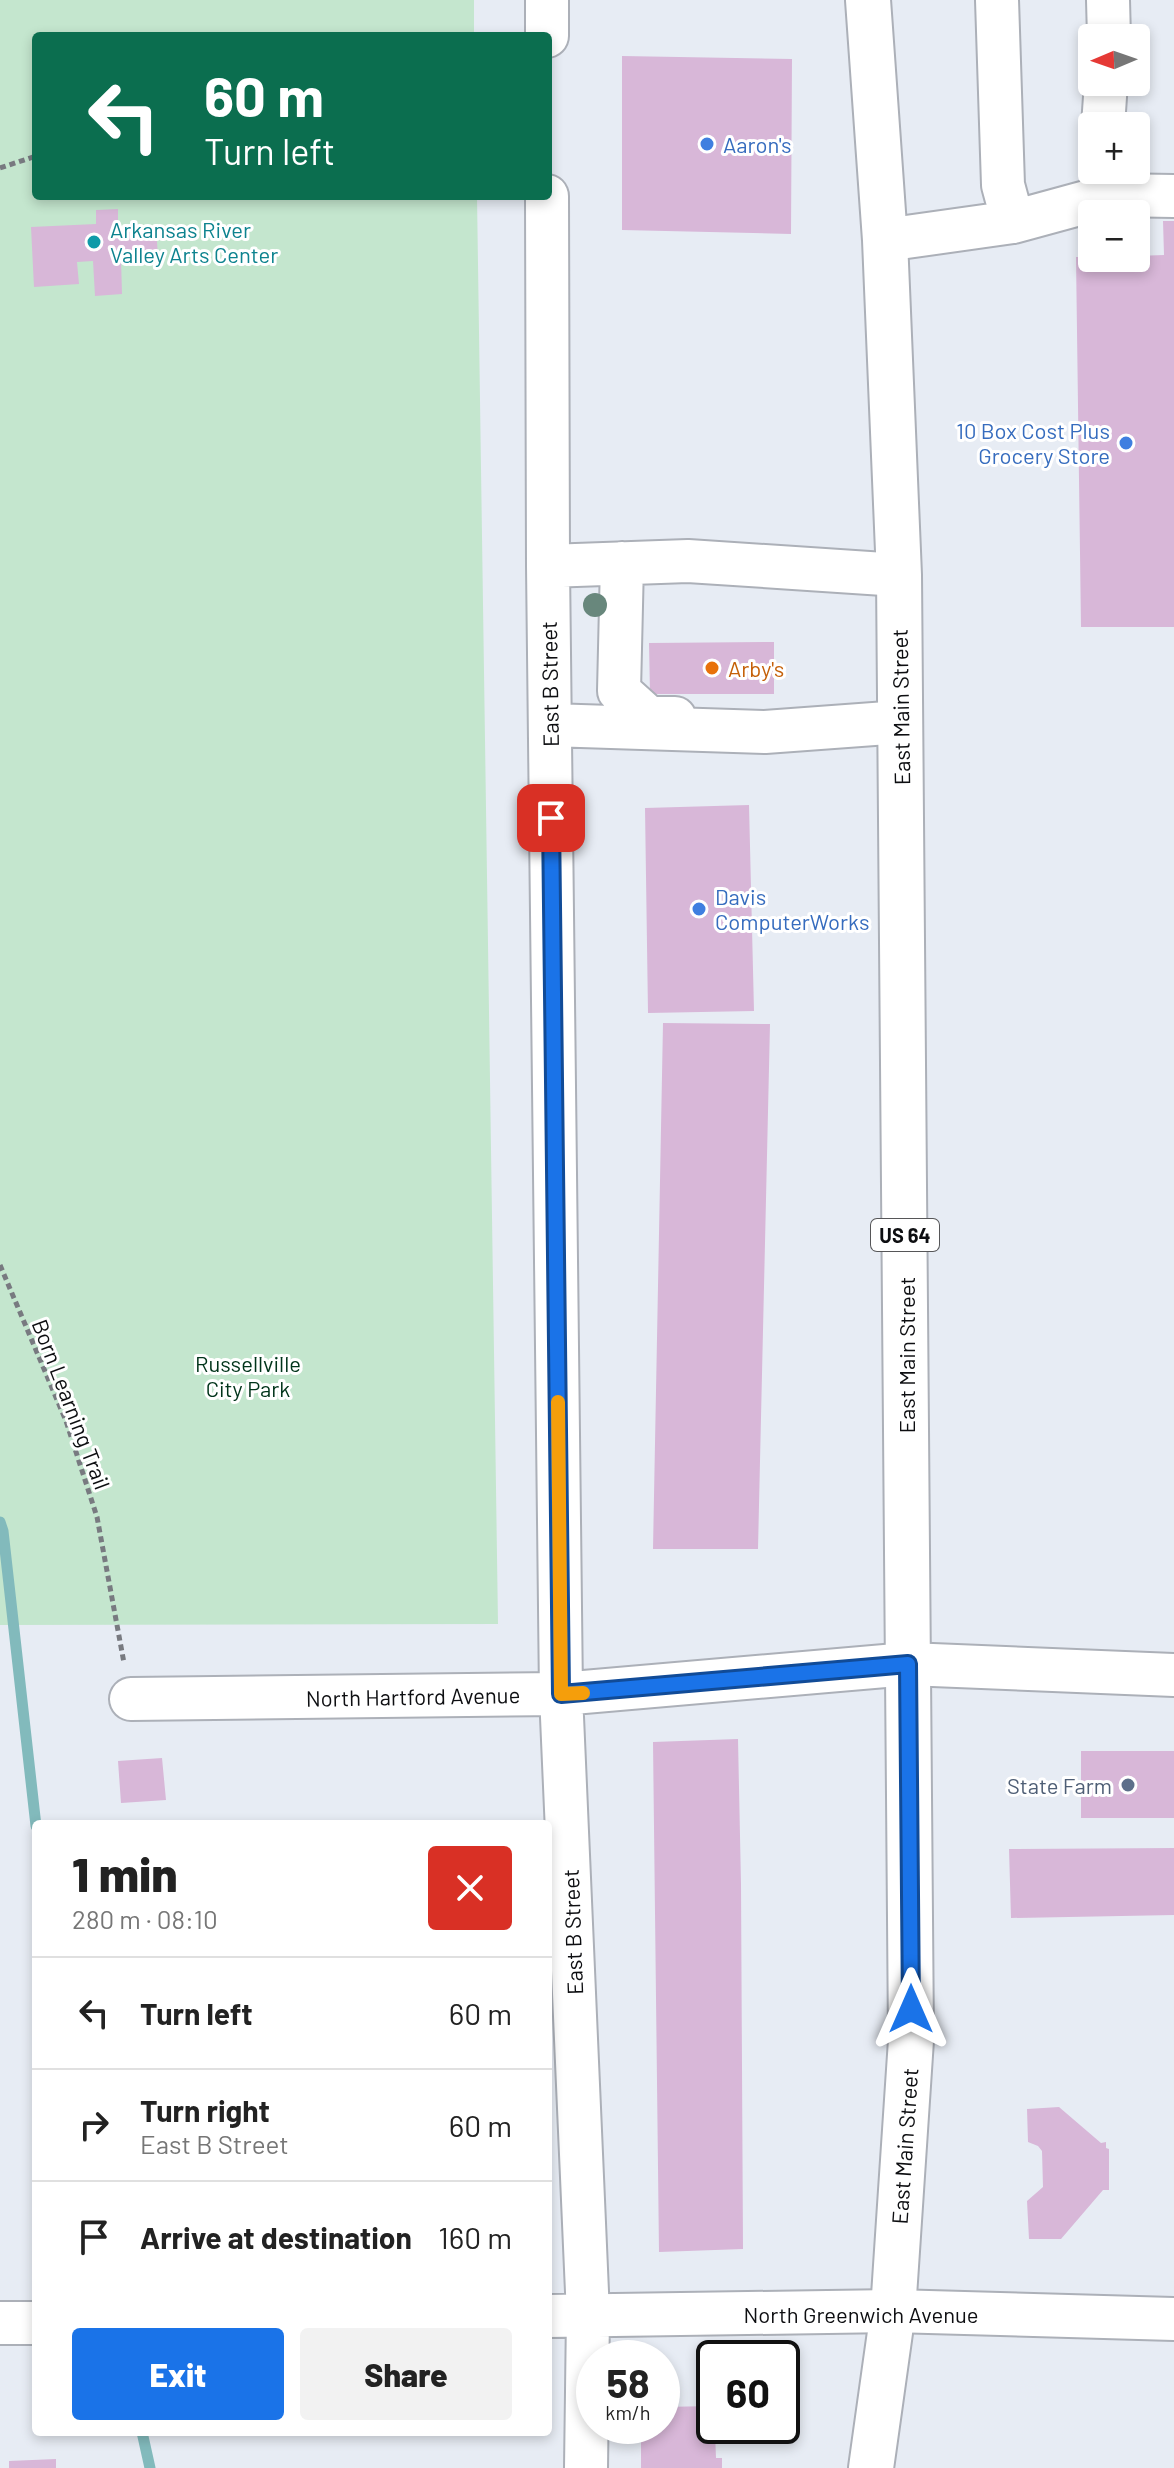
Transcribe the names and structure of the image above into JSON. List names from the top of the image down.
{
  "streets": {
    "main road": ["East Main Street", "US 64"],
    "street": ["East B Street", "North Hartford Avenue", "North Greenwich Avenue"],
    "path": ["Born Learning Trail"]
  },
  "crossings": [
    ["East B Street", "North Hartford Avenue"],
    ["East B Street", "North Greenwich Avenue"],
    ["East Main Street", "North Hartford Avenue"],
    ["East Main Street", "North Greenwich Avenue"],
    ["Born Learning Trail", "North Hartford Avenue"]
  ],
  "parks": ["Russellville City Park"],
  "places": [
    "Aaron's",
    "Arkansas River Valley Arts Center",
    "10 Box Cost Plus Grocery Store",
    "Arby's",
    "Davis ComputerWorks",
    "State Farm"
  ],
  "north": "left",
  "page": {
    "map_buttons": ["+", "−"],
    "turn": ["60 m", "Turn left"],
    "heading": ["1 min", "280 m · 08:10"],
    "list": [
      {
        "name": "Turn left",
        "value": "60 m"
      },
      {
        "name": "Turn right",
        "note": "East B Street",
        "value": "60 m"
      },
      {
        "name": "Arrive at destination",
        "value": "160 m"
      }
    ],
    "buttons": ["Exit", "Share"],
    "speed": "58 km/h",
    "limit": "60"
  }
}
